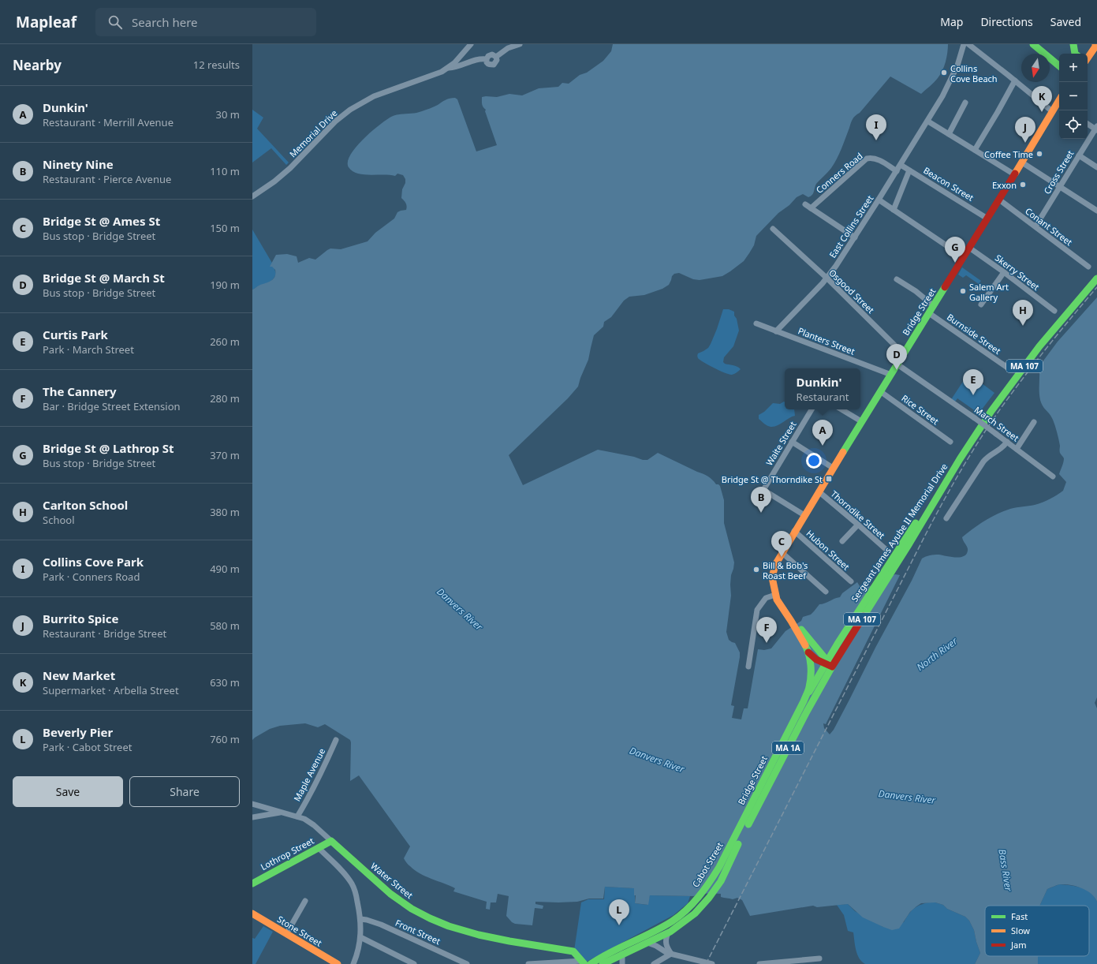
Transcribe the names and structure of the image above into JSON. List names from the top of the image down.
{
  "streets": {
    "main road": [
      "Bridge Street",
      "MA 107",
      "Sergeant James Ayube II Memorial Drive",
      "MA 1A",
      "Lothrop Street",
      "Cabot Street",
      "Water Street",
      "Stone Street"
    ],
    "street": [
      "Memorial Drive",
      "Cross Street",
      "Conners Road",
      "Beacon Street",
      "East Collins Street",
      "Conant Street",
      "Skerry Street",
      "Osgood Street",
      "Burnside Street",
      "Planters Street",
      "Rice Street",
      "March Street",
      "Waite Street",
      "Thorndike Street",
      "Hubon Street",
      "Maple Avenue",
      "Front Street"
    ]
  },
  "crossings": [
    ["Cross Street", "Conant Street"],
    ["Conners Road", "East Collins Street"],
    ["Beacon Street", "East Collins Street"],
    ["Beacon Street", "Bridge Street"],
    ["East Collins Street", "Osgood Street"],
    ["East Collins Street", "Planters Street"],
    ["Conant Street", "Bridge Street"],
    ["Skerry Street", "Bridge Street"],
    ["Osgood Street", "Bridge Street"],
    ["Bridge Street", "Burnside Street"],
    ["Bridge Street", "Planters Street"],
    ["Bridge Street", "Rice Street"],
    ["Bridge Street", "March Street"],
    ["Bridge Street", "Waite Street"],
    ["Bridge Street", "Thorndike Street"],
    ["Bridge Street", "Sergeant James Ayube II Memorial Drive"],
    ["Bridge Street", "Hubon Street"],
    ["Bridge Street", "Cabot Street"],
    ["Maple Avenue", "Water Street"],
    ["Lothrop Street", "Water Street"]
  ],
  "water": ["Danvers River", "North River", "Bass River"],
  "places": {
    "other": [
      "Collins Cove Beach",
      "Coffee Time",
      "Exxon",
      "Salem Art Gallery",
      "Bill & Bob's Roast Beef"
    ],
    "transit": ["Bridge St @ Thorndike St"]
  },
  "legend": ["Fast", "Slow", "Jam"],
  "north": "bottom",
  "page": {
    "header": "Mapleaf",
    "search": "Search here",
    "nav": ["Map", "Directions", "Saved"],
    "heading": ["Nearby", "12 results"],
    "map_buttons": ["+", "−"],
    "list": [
      {
        "mark": "A",
        "name": "Dunkin'",
        "note": "Restaurant · Merrill Avenue",
        "value": "30 m"
      },
      {
        "mark": "B",
        "name": "Ninety Nine",
        "note": "Restaurant · Pierce Avenue",
        "value": "110 m"
      },
      {
        "mark": "C",
        "name": "Bridge St @ Ames St",
        "note": "Bus stop · Bridge Street",
        "value": "150 m"
      },
      {
        "mark": "D",
        "name": "Bridge St @ March St",
        "note": "Bus stop · Bridge Street",
        "value": "190 m"
      },
      {
        "mark": "E",
        "name": "Curtis Park",
        "note": "Park · March Street",
        "value": "260 m"
      },
      {
        "mark": "F",
        "name": "The Cannery",
        "note": "Bar · Bridge Street Extension",
        "value": "280 m"
      },
      {
        "mark": "G",
        "name": "Bridge St @ Lathrop St",
        "note": "Bus stop · Bridge Street",
        "value": "370 m"
      },
      {
        "mark": "H",
        "name": "Carlton School",
        "note": "School",
        "value": "380 m"
      },
      {
        "mark": "I",
        "name": "Collins Cove Park",
        "note": "Park · Conners Road",
        "value": "490 m"
      },
      {
        "mark": "J",
        "name": "Burrito Spice",
        "note": "Restaurant · Bridge Street",
        "value": "580 m"
      },
      {
        "mark": "K",
        "name": "New Market",
        "note": "Supermarket · Arbella Street",
        "value": "630 m"
      },
      {
        "mark": "L",
        "name": "Beverly Pier",
        "note": "Park · Cabot Street",
        "value": "760 m"
      }
    ],
    "pins": [
      "K",
      "I",
      "J",
      "G",
      "H",
      "D",
      "E",
      "A",
      "B",
      "C",
      "F",
      "L"
    ],
    "popup": ["Dunkin'", "Restaurant"],
    "buttons": ["Save", "Share"]
  }
}
